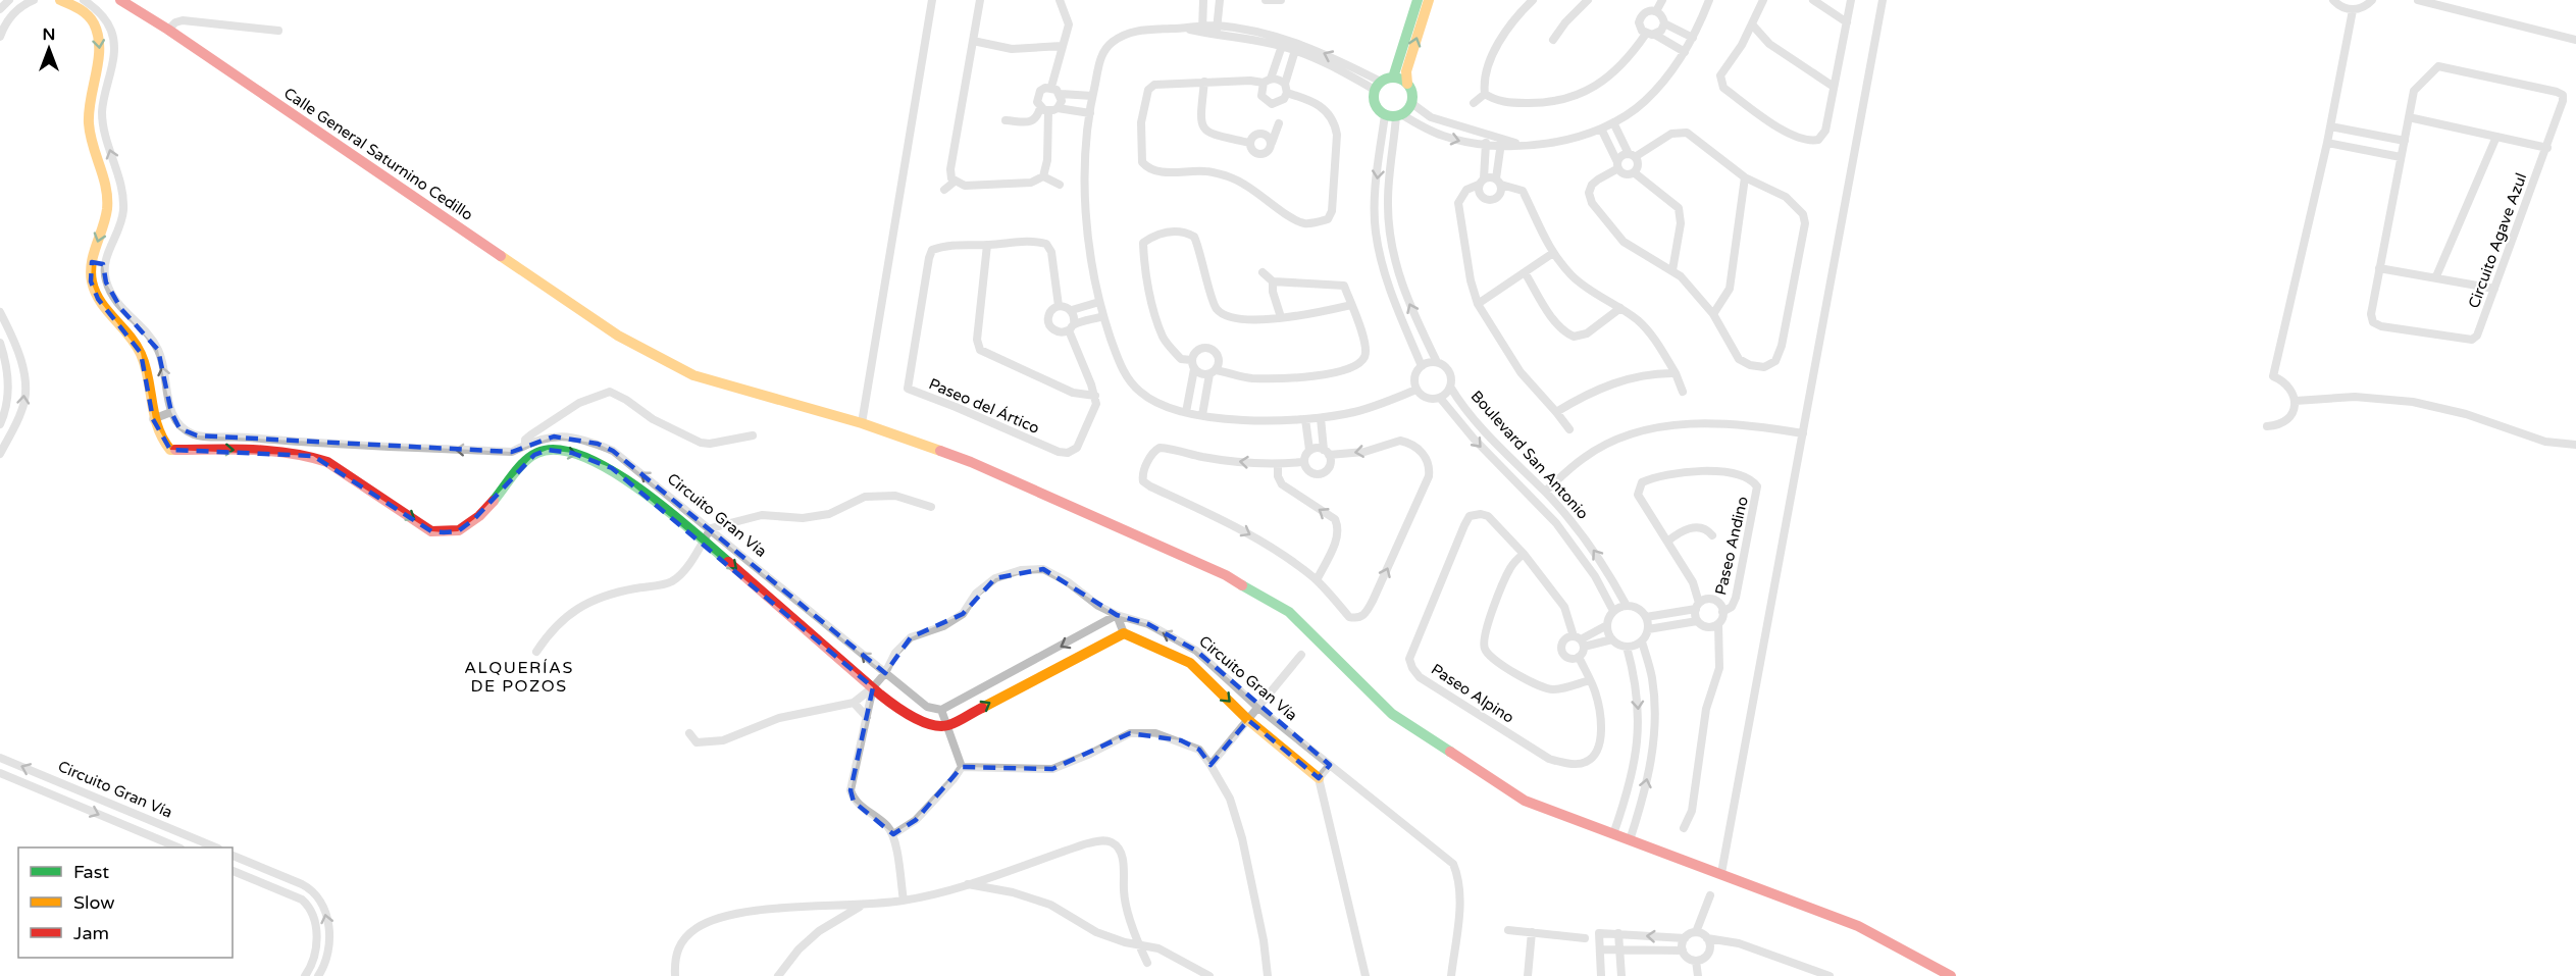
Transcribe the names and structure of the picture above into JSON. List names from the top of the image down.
{
  "streets": {
    "street": [
      "Calle General Saturnino Cedillo",
      "Circuito Agave Azul",
      "Paseo del Ártico",
      "Boulevard San Antonio",
      "Circuito Gran Vía",
      "Paseo Andino",
      "Paseo Alpino"
    ]
  },
  "crossings": [
    ["Boulevard San Antonio", "Paseo Andino"]
  ],
  "districts": ["ALQUERÍAS DE POZOS"],
  "legend": ["Fast", "Slow", "Jam"],
  "north": "top"
}
